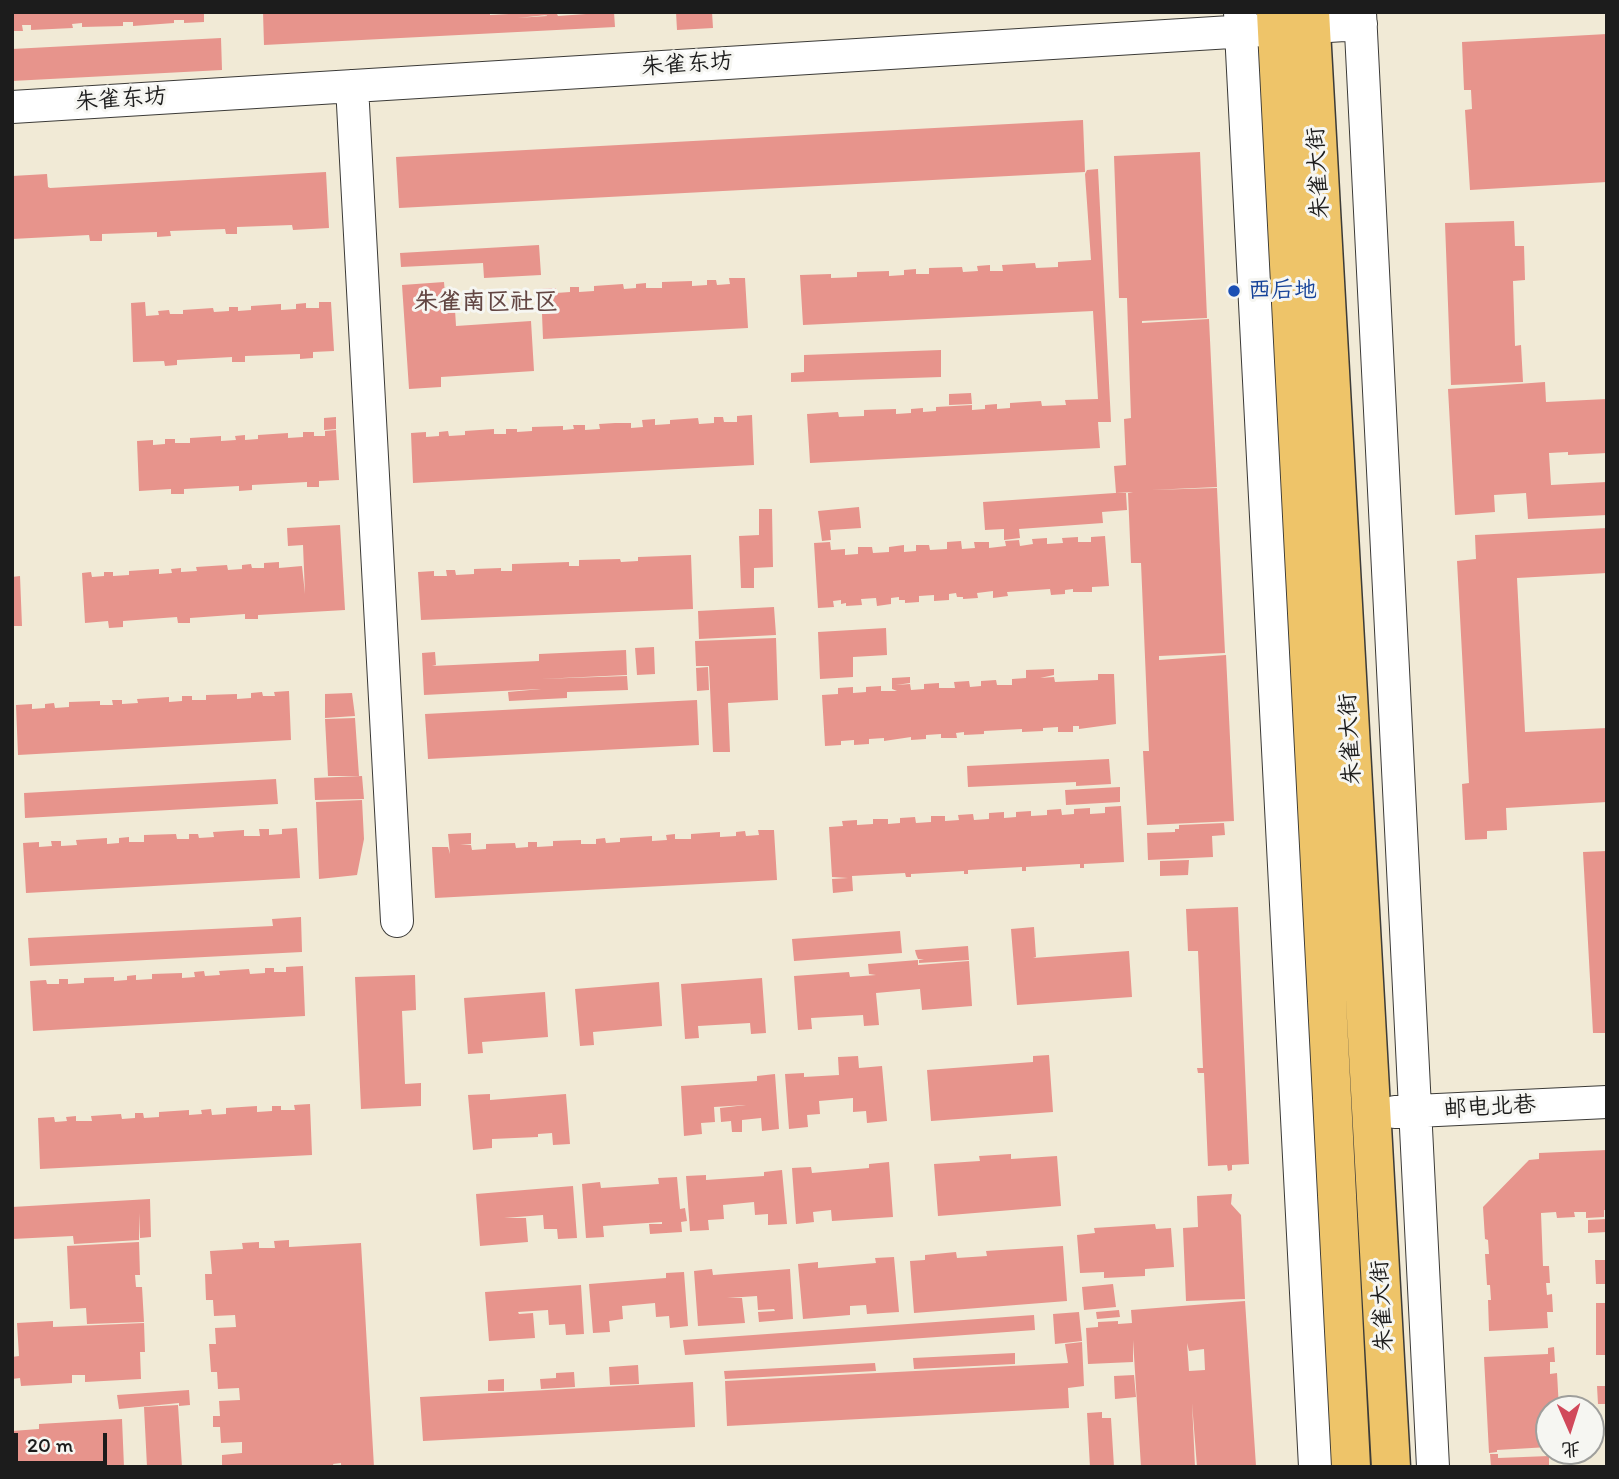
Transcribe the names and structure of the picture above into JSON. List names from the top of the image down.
{
  "streets": {
    "main road": ["朱雀大街"],
    "street": ["朱雀东坊", "邮电北巷"]
  },
  "crossings": [
    ["朱雀东坊", "朱雀大街"],
    ["朱雀大街", "邮电北巷"]
  ],
  "districts": ["朱雀南区社区"],
  "places": ["西后地"],
  "scale_bar": "20 m",
  "north": "bottom"
}
